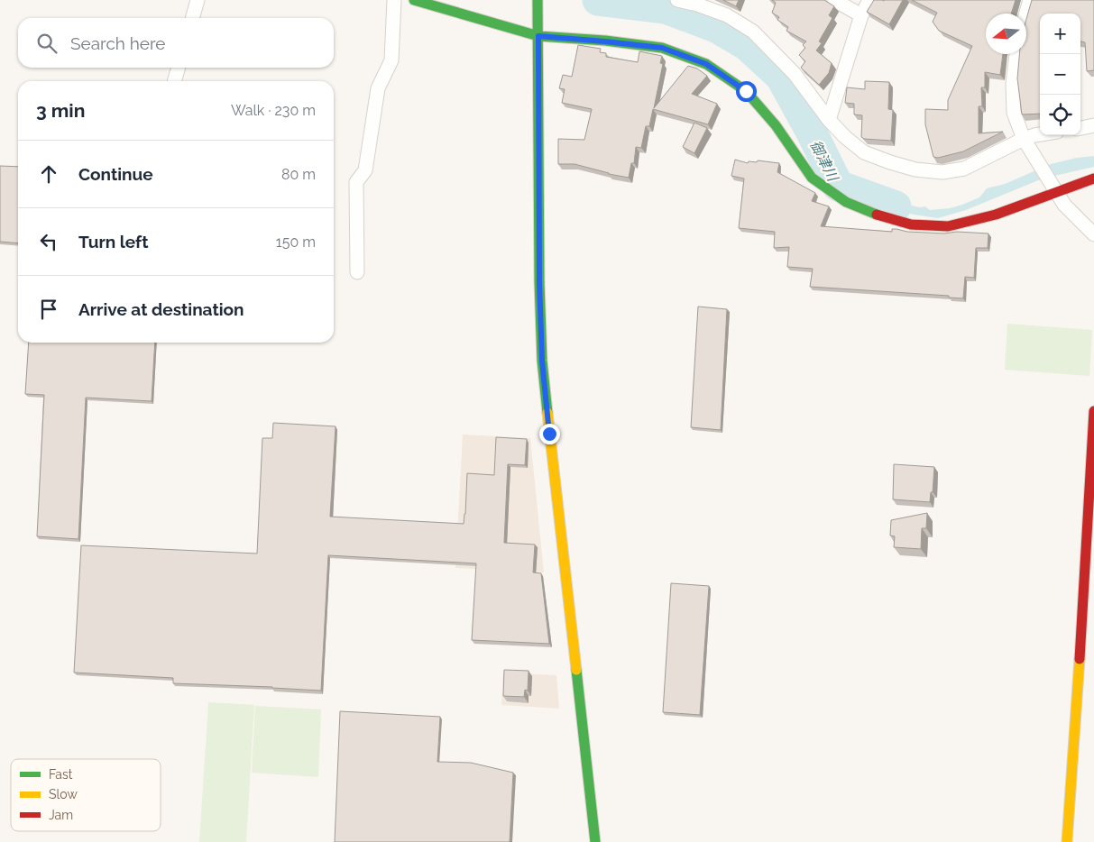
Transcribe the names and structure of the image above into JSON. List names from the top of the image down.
{
  "water": ["御津川"],
  "legend": ["Fast", "Slow", "Jam"],
  "north": "left",
  "page": {
    "map_buttons": ["+", "−"],
    "search": "Search here",
    "heading": ["3 min", "Walk · 230 m"],
    "list": [
      ["Continue", "80 m"],
      ["Turn left", "150 m"],
      "Arrive at destination"
    ]
  }
}
